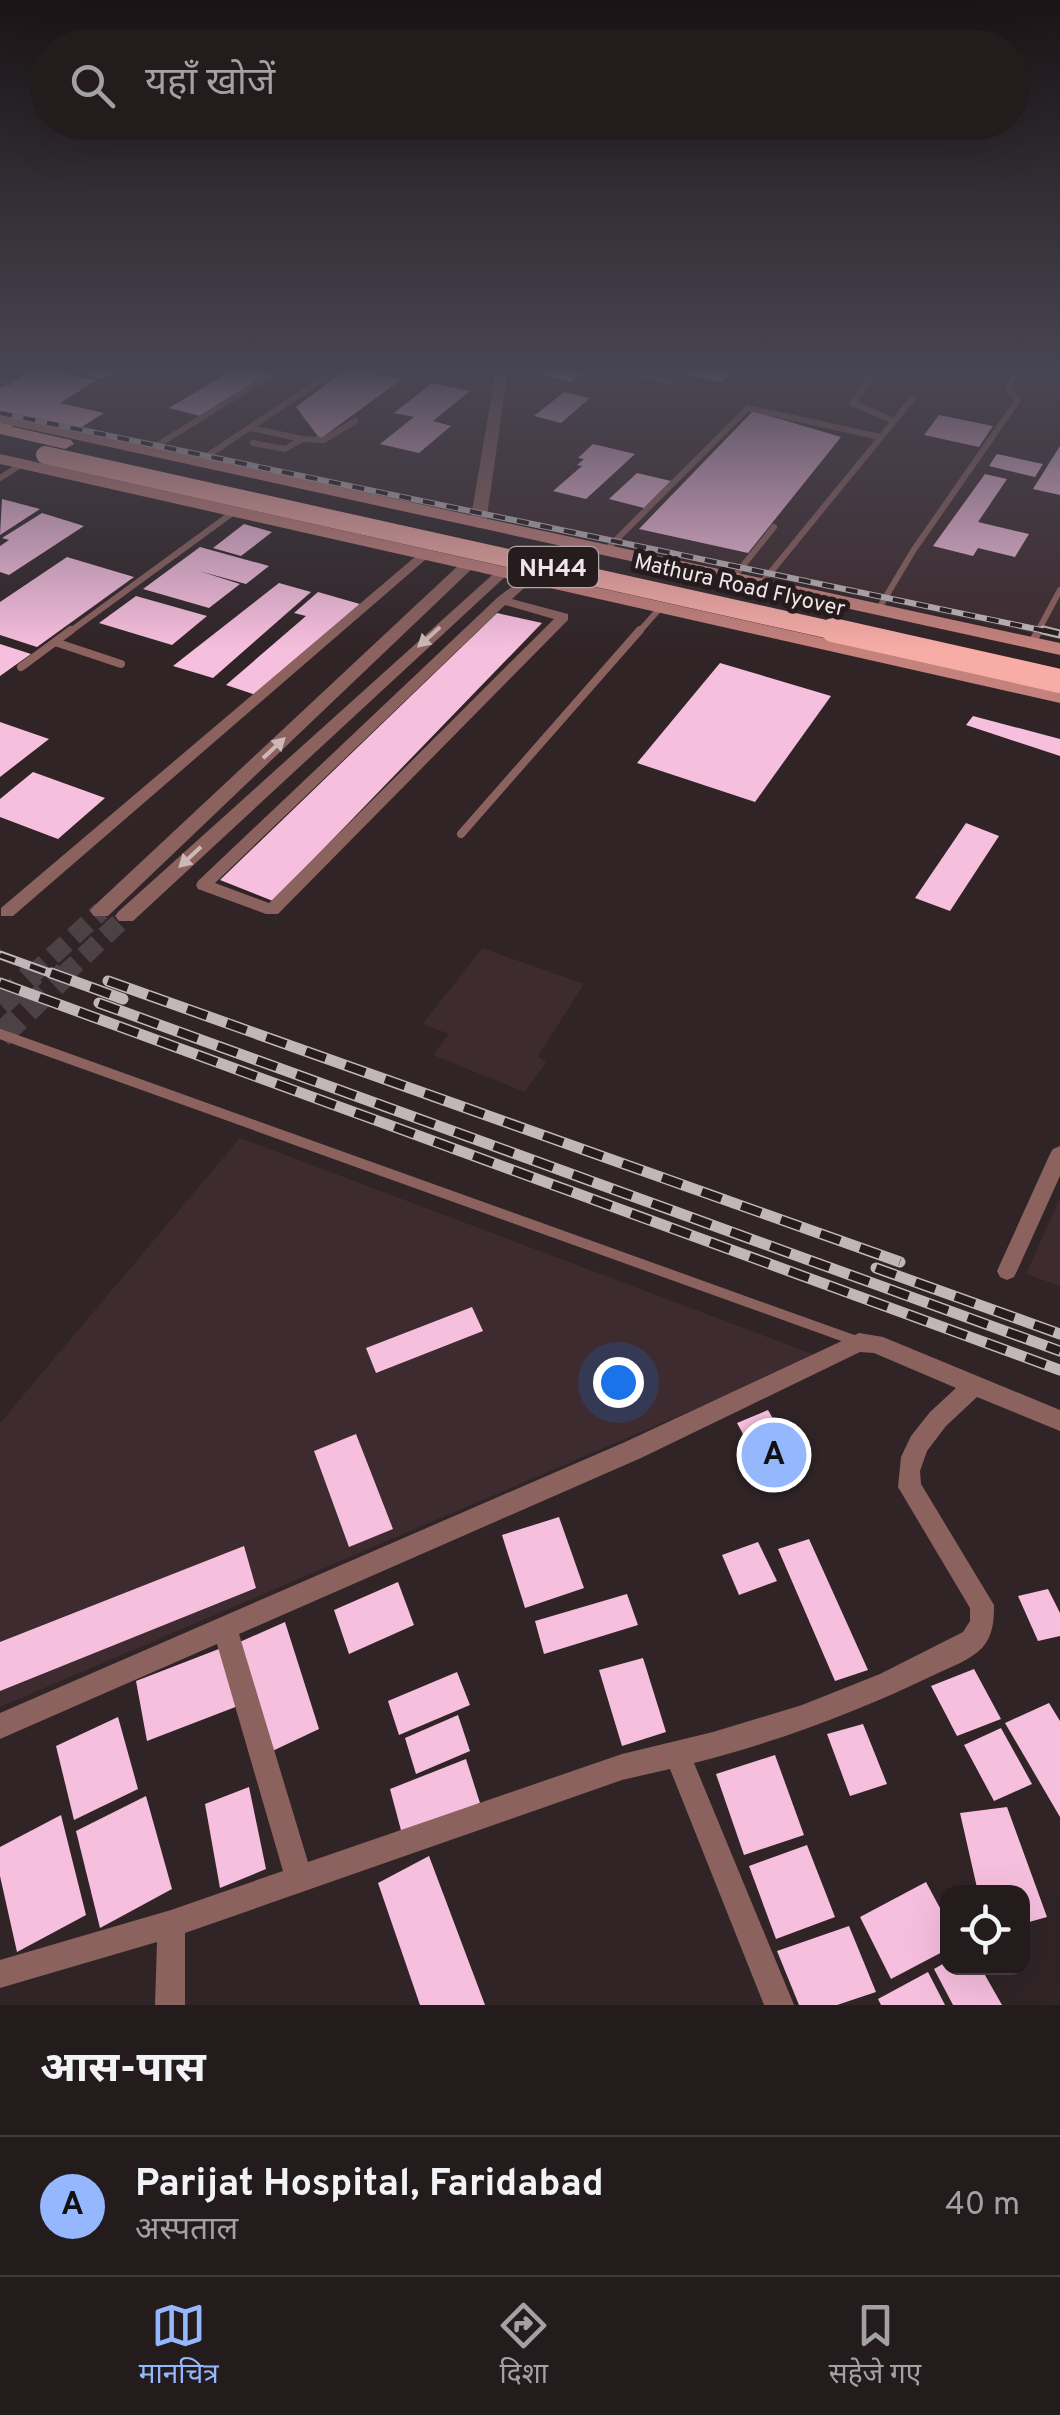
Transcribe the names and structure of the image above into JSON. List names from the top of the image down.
{
  "streets": {
    "highway": ["NH44", "Mathura Road Flyover"]
  },
  "page": {
    "search": "यहाँ खोजें",
    "pins": "A",
    "heading": "आस-पास",
    "list": [
      {
        "mark": "A",
        "name": "Parijat Hospital, Faridabad",
        "note": "अस्पताल",
        "value": "40 m"
      }
    ],
    "nav": ["मानचित्र", "दिशा", "सहेजे गए"]
  }
}
